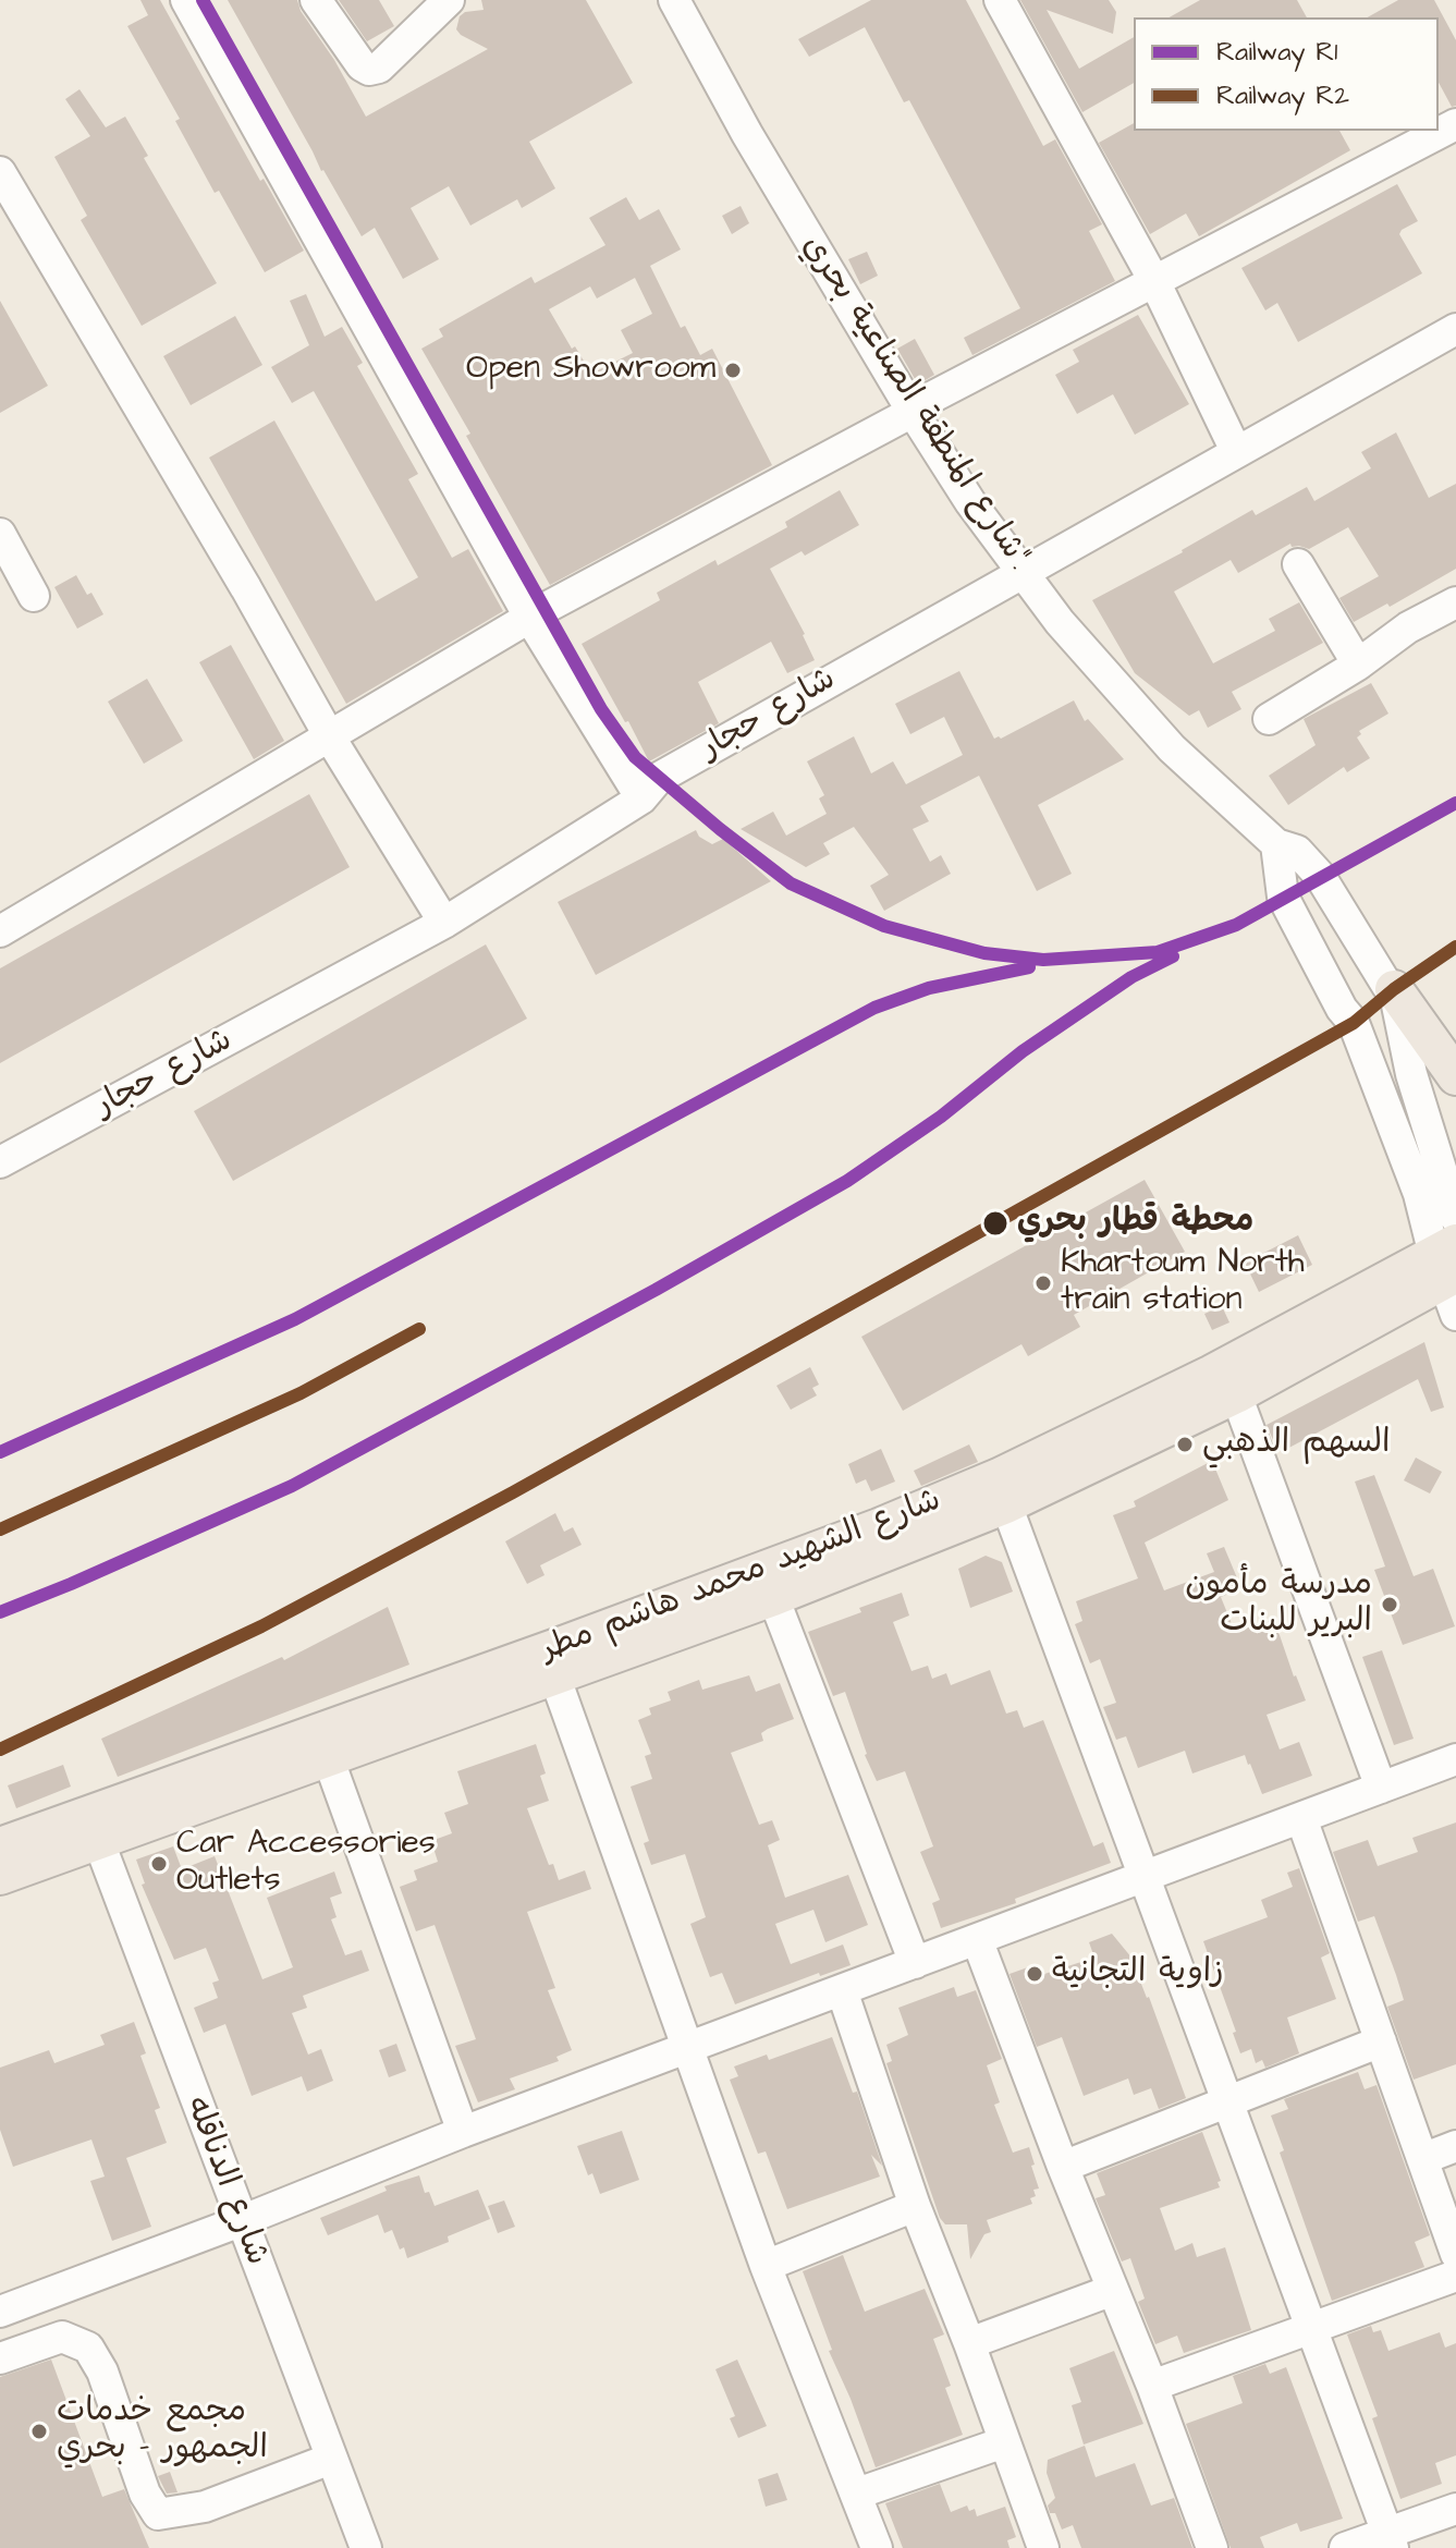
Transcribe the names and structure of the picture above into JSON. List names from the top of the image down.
{
  "streets": {
    "main road": ["شارع الشهيد محمد هاشم مطر"],
    "street": ["شارع المنطقة الصناعية بحري\".", "شارع حجار", "شارع الدناقله"]
  },
  "crossings": [
    ["شارع المنطقة الصناعية بحري\".", "شارع حجار"],
    ["شارع الشهيد محمد هاشم مطر", "شارع الدناقله"]
  ],
  "places": [
    "Open Showroom",
    "محطة قطار بحري",
    "Khartoum North train station",
    "السهم الذهبي",
    "مدرسة مأمون البرير للبنات",
    "Car Accessories Outlets",
    "زاوية التجانية",
    "مجمع خدمات الجمهور - بحري"
  ],
  "lines": ["rail line R1", "rail line R2"],
  "legend": ["Railway R1", "Railway R2"]
}
